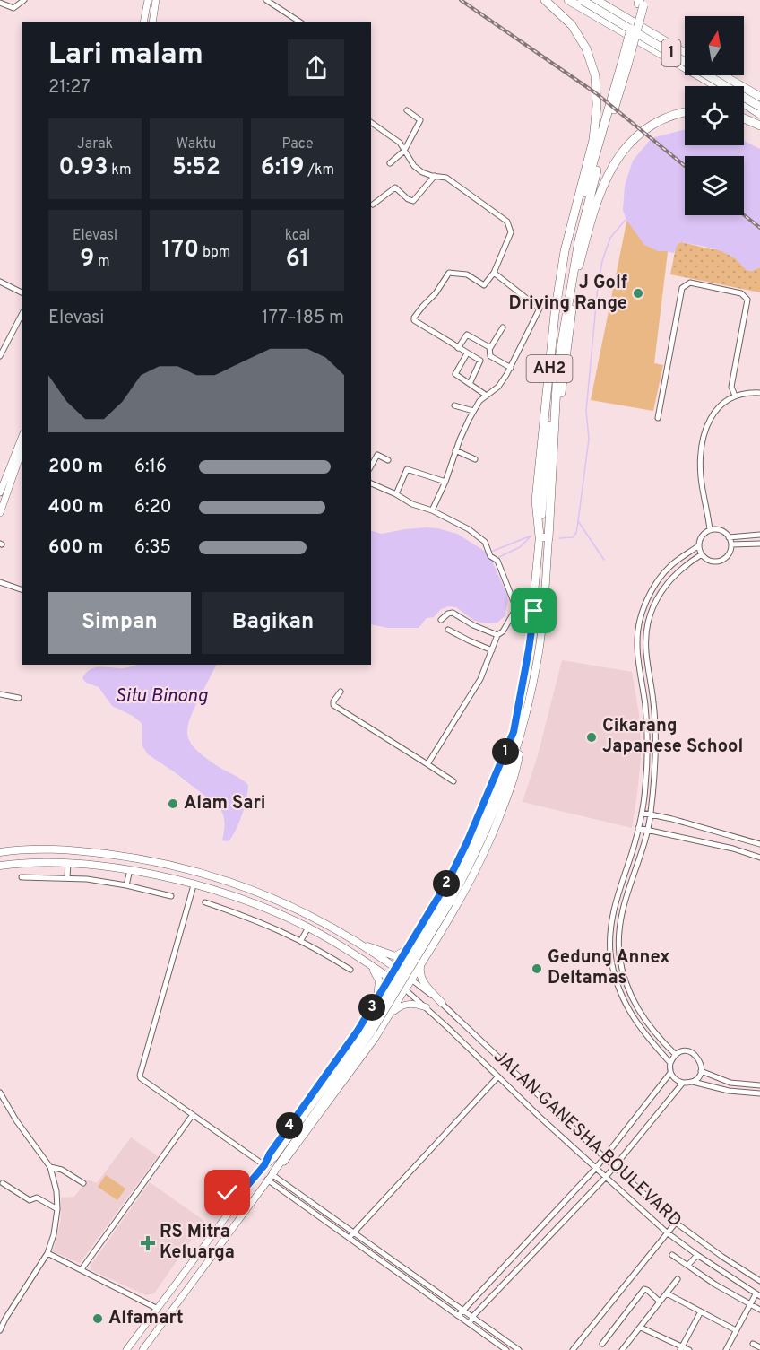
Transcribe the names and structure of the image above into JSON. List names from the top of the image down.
{
  "streets": {
    "highway": ["1", "AH2"],
    "street": ["JALAN GANESHA BOULEVARD"]
  },
  "crossings": [
    ["AH2", "JALAN GANESHA BOULEVARD"]
  ],
  "water": ["Situ Binong"],
  "places": {
    "other": [
      "J Golf Driving Range",
      "Cikarang Japanese School",
      "Alam Sari",
      "Gedung Annex Deltamas",
      "Alfamart"
    ],
    "health": ["RS Mitra Keluarga"]
  },
  "north": "top",
  "page": {
    "heading": ["Lari malam", "21:27"],
    "stats": [
      ["Jarak", "0.93 km"],
      ["Waktu", "5:52"],
      ["Pace", "6:19 /km"],
      ["Elevasi", "9 m"],
      ["170 bpm"],
      ["kcal", "61"]
    ],
    "chart": ["Elevasi", "177–185 m"],
    "list": [
      {
        "name": "200 m",
        "note": "6:16"
      },
      {
        "name": "400 m",
        "note": "6:20"
      },
      {
        "name": "600 m",
        "note": "6:35"
      }
    ],
    "buttons": ["Simpan", "Bagikan"],
    "pins": [
      "1",
      "2",
      "3",
      "4"
    ]
  }
}
